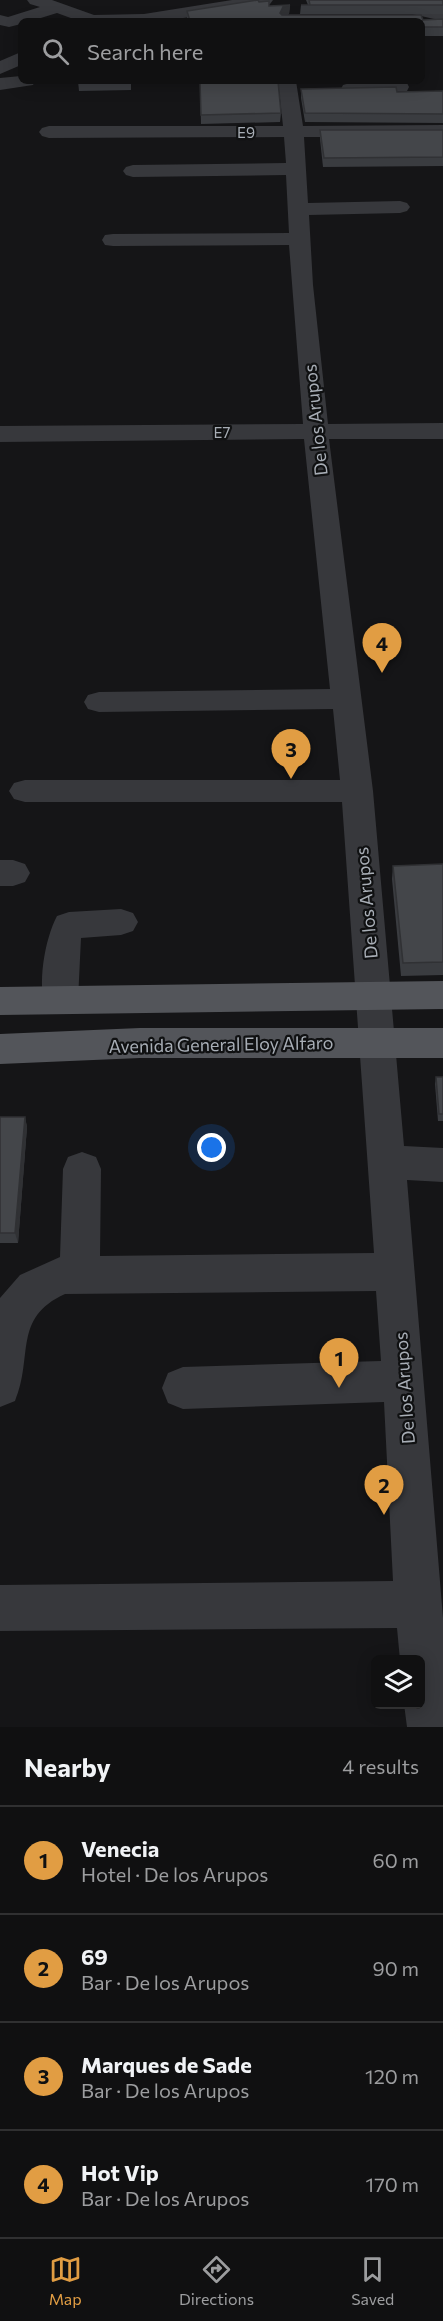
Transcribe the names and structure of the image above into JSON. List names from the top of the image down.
{
  "streets": {
    "main road": ["Avenida General Eloy Alfaro"],
    "street": ["E9", "De los Arupos", "E7"]
  },
  "crossings": [
    ["E9", "De los Arupos"],
    ["De los Arupos", "E7"],
    ["De los Arupos", "Avenida General Eloy Alfaro"]
  ],
  "page": {
    "search": "Search here",
    "pins": [
      "4",
      "3",
      "1",
      "2"
    ],
    "heading": ["Nearby", "4 results"],
    "list": [
      {
        "mark": "1",
        "name": "Venecia",
        "note": "Hotel · De los Arupos",
        "value": "60 m"
      },
      {
        "mark": "2",
        "name": "69",
        "note": "Bar · De los Arupos",
        "value": "90 m"
      },
      {
        "mark": "3",
        "name": "Marques de Sade",
        "note": "Bar · De los Arupos",
        "value": "120 m"
      },
      {
        "mark": "4",
        "name": "Hot Vip",
        "note": "Bar · De los Arupos",
        "value": "170 m"
      }
    ],
    "nav": ["Map", "Directions", "Saved"]
  }
}
